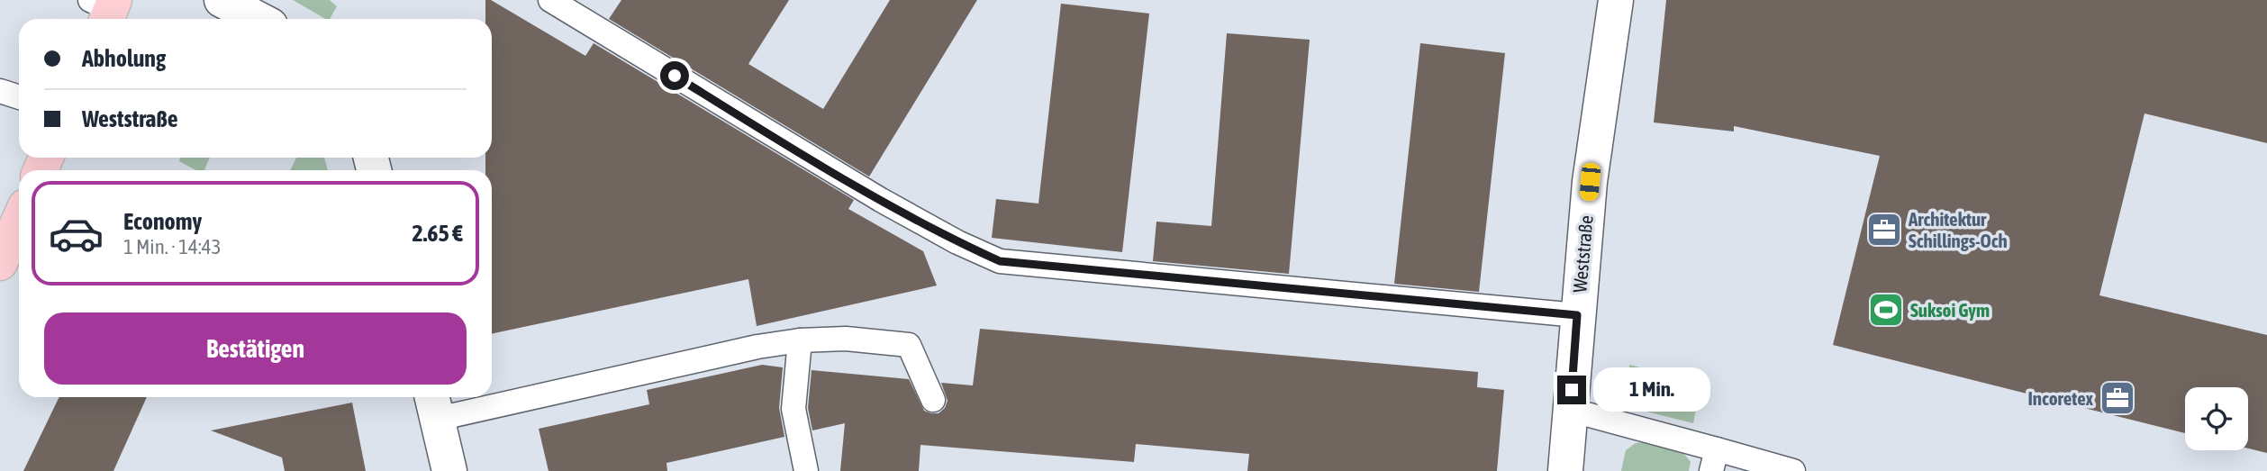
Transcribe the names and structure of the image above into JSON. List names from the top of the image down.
{
  "streets": {
    "street": ["Weststraße"]
  },
  "places": {
    "office": ["Architektur Schillings-Och", "Incoretex"],
    "sports": ["Suksoi Gym"]
  },
  "page": {
    "banner": ["Abholung", "Weststraße"],
    "list": [
      {
        "name": "Economy",
        "note": "1 Min. · 14:43",
        "value": "2.65 €"
      }
    ],
    "buttons": "Bestätigen",
    "bubble": "1 Min."
  }
}
